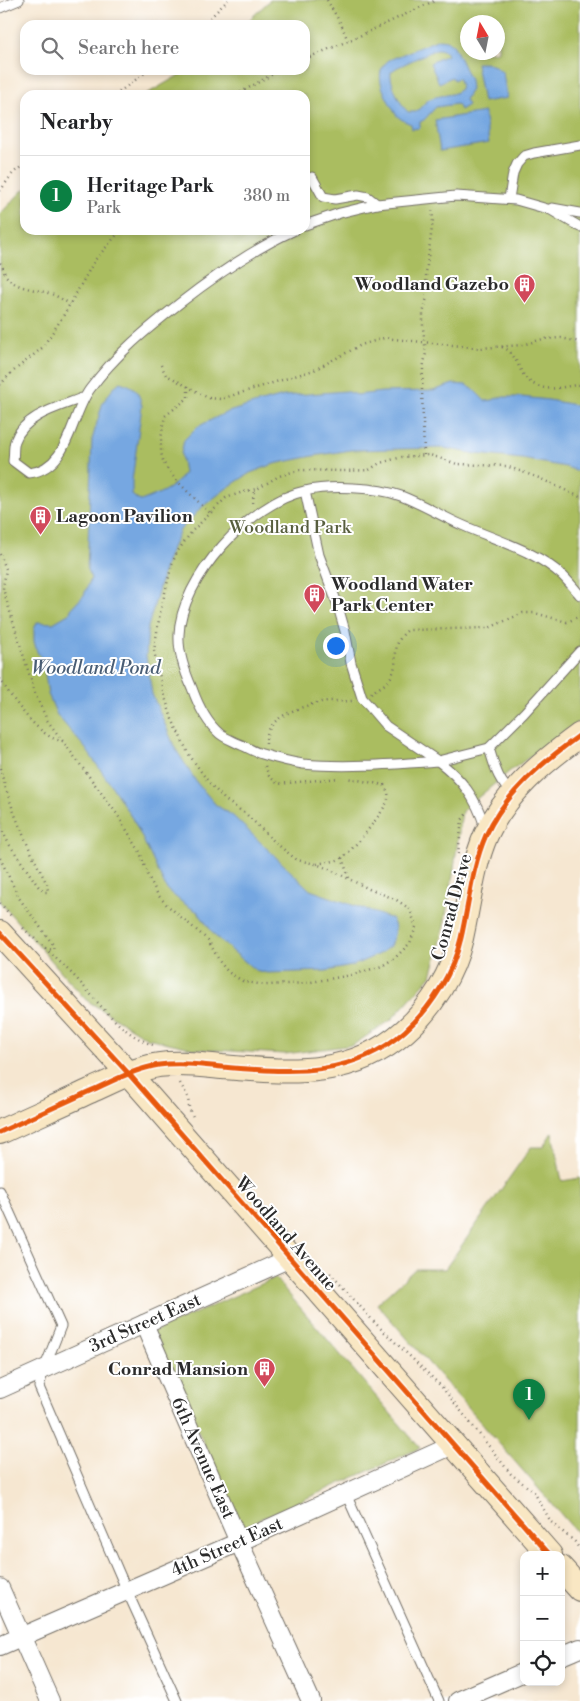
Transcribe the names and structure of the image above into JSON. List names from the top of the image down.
{
  "streets": {
    "street": [
      "Conrad Drive",
      "Woodland Avenue",
      "3rd Street East",
      "6th Avenue East",
      "4th Street East"
    ]
  },
  "crossings": [
    ["Conrad Drive", "Woodland Avenue"],
    ["Woodland Avenue", "3rd Street East"],
    ["Woodland Avenue", "4th Street East"],
    ["3rd Street East", "6th Avenue East"],
    ["6th Avenue East", "4th Street East"]
  ],
  "water": ["Woodland Pond"],
  "parks": ["Woodland Park"],
  "places": {
    "building": [
      "Woodland Gazebo",
      "Lagoon Pavilion",
      "Woodland Water Park Center",
      "Conrad Mansion"
    ]
  },
  "north": "top",
  "page": {
    "search": "Search here",
    "heading": "Nearby",
    "list": [
      {
        "mark": "1",
        "name": "Heritage Park",
        "note": "Park",
        "value": "380 m"
      }
    ],
    "pins": "1",
    "map_buttons": ["+", "−"]
  }
}
